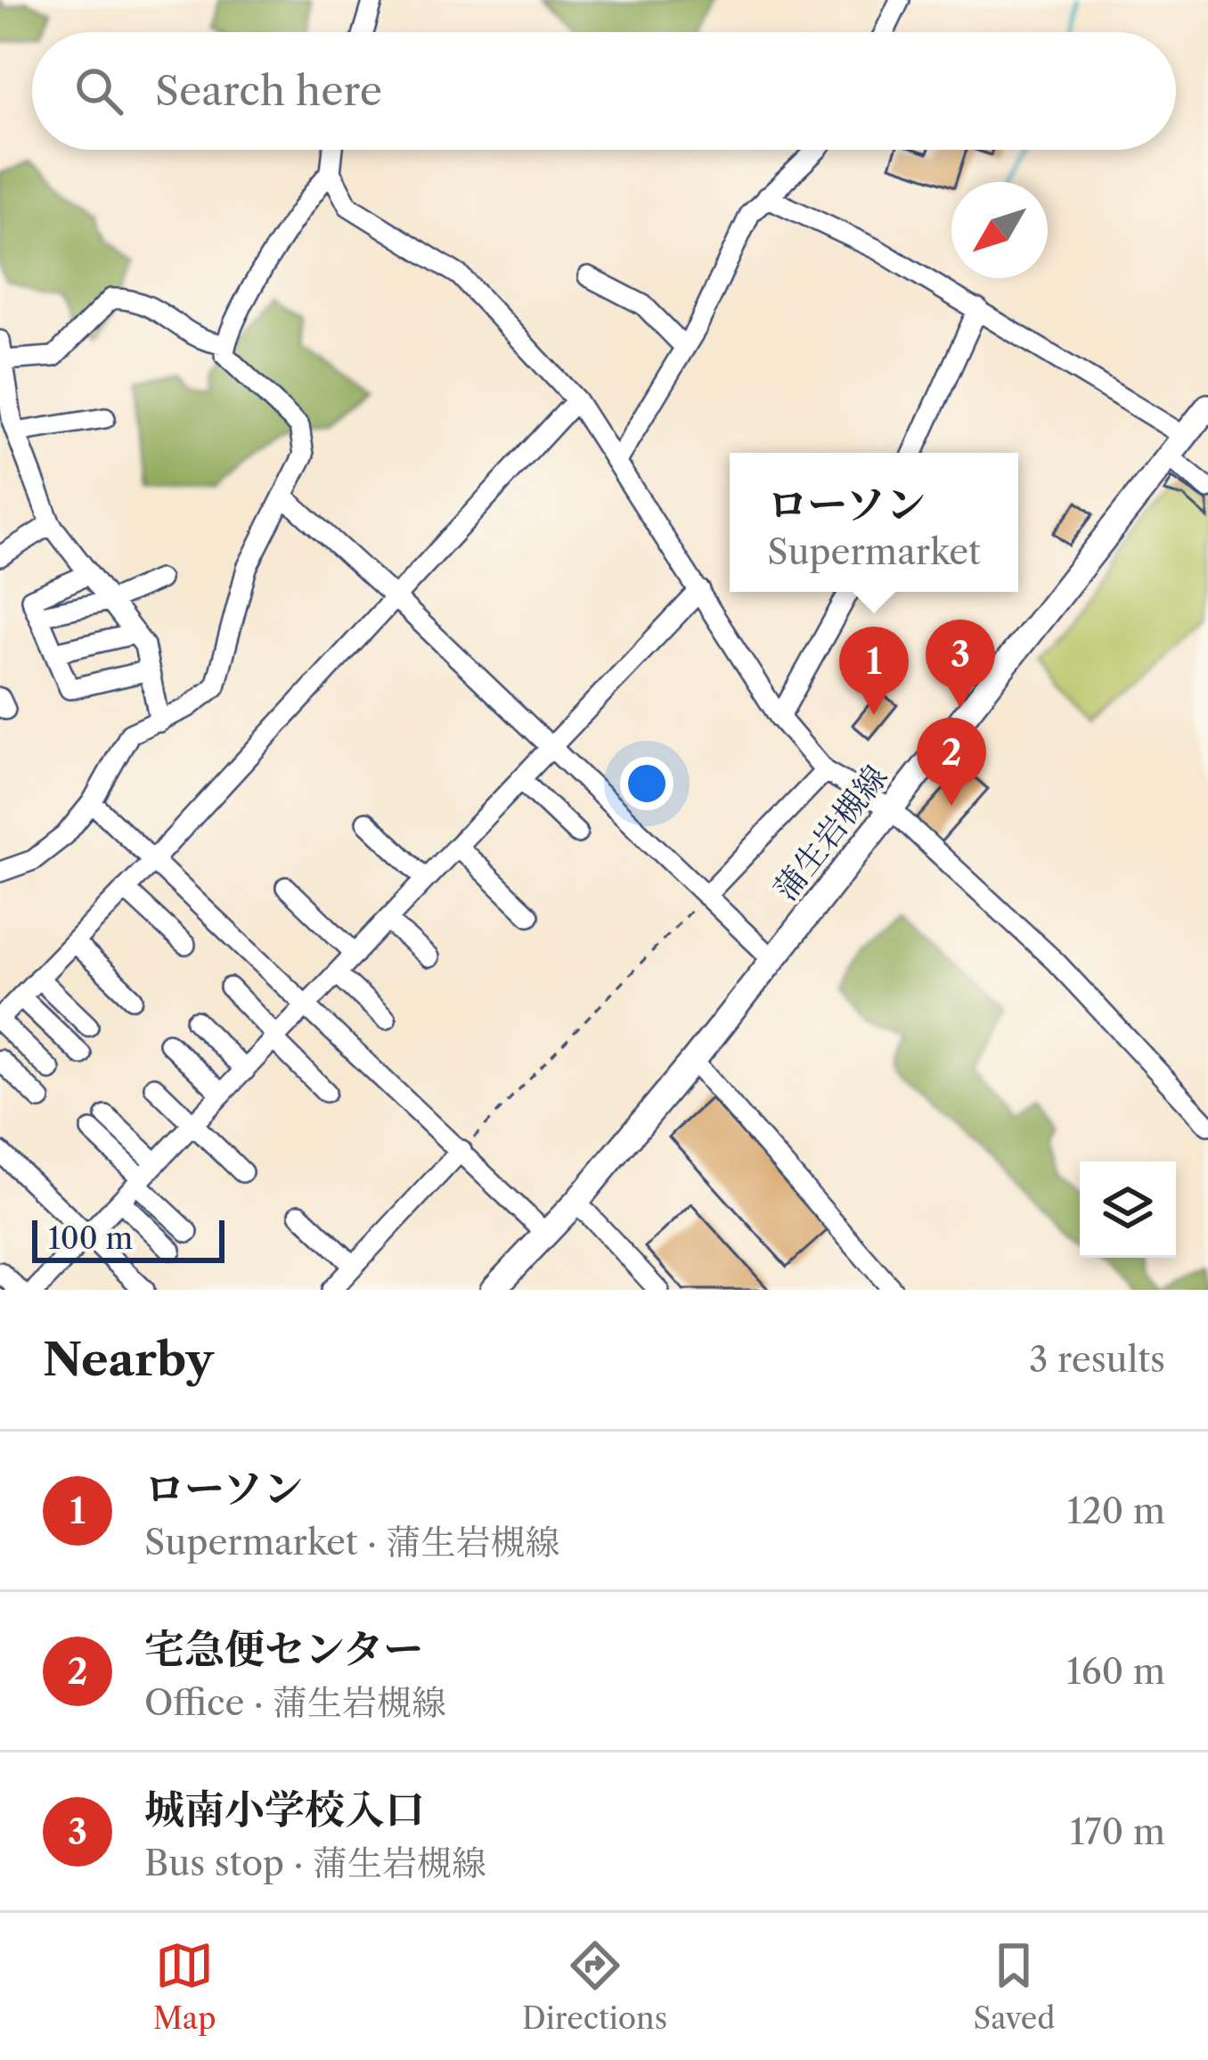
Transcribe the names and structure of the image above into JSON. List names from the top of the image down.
{
  "streets": {
    "main road": ["蒲生岩槻線"]
  },
  "scale_bar": "100 m",
  "north": "bottom left",
  "page": {
    "search": "Search here",
    "popup": ["ローソン", "Supermarket"],
    "pins": ["3", "1", "2"],
    "scale": "100 m",
    "heading": ["Nearby", "3 results"],
    "list": [
      {
        "mark": "1",
        "name": "ローソン",
        "note": "Supermarket · 蒲生岩槻線",
        "value": "120 m"
      },
      {
        "mark": "2",
        "name": "宅急便センター",
        "note": "Office · 蒲生岩槻線",
        "value": "160 m"
      },
      {
        "mark": "3",
        "name": "城南小学校入口",
        "note": "Bus stop · 蒲生岩槻線",
        "value": "170 m"
      }
    ],
    "nav": ["Map", "Directions", "Saved"]
  }
}
